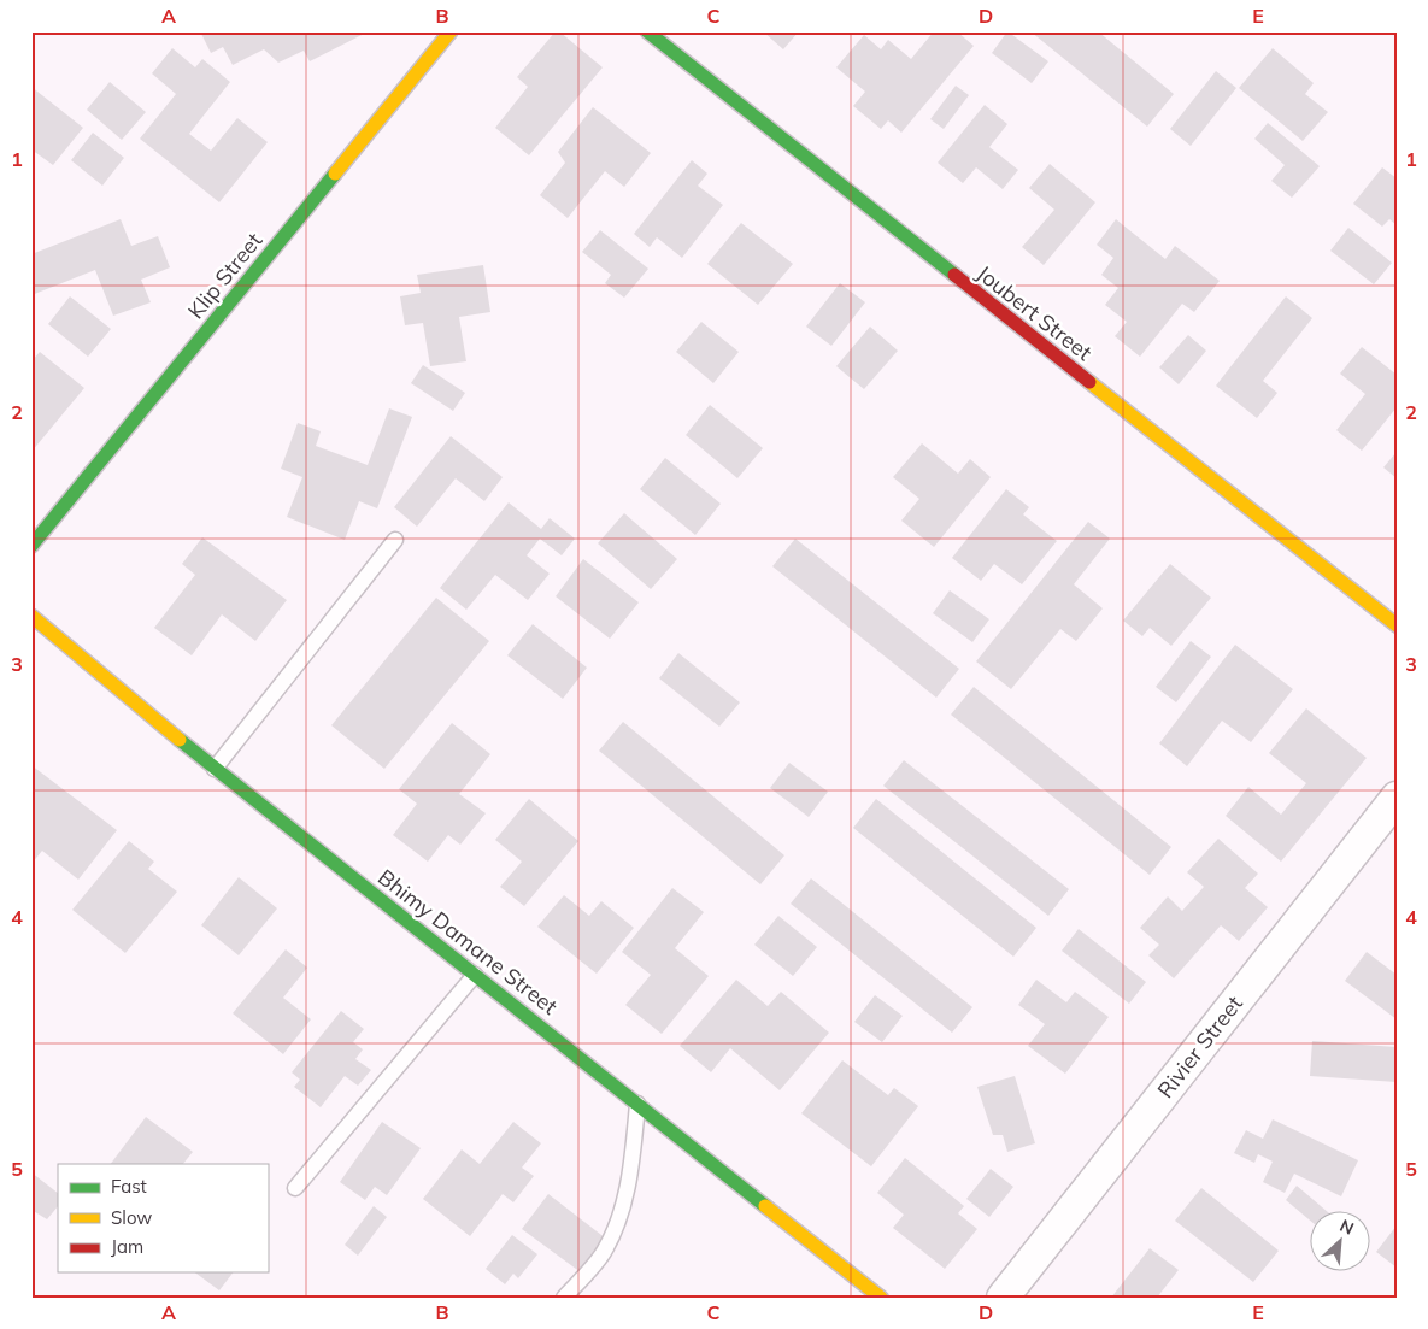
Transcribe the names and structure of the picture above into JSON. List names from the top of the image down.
{
  "streets": {
    "street": [
      "Klip Street",
      "Joubert Street",
      "Bhimy Damane Street",
      "Rivier Street"
    ]
  },
  "legend": ["Fast", "Slow", "Jam"],
  "north": "top right",
  "grid": {
    "columns": [
      "A",
      "B",
      "C",
      "D",
      "E"
    ],
    "rows": [
      "1",
      "2",
      "3",
      "4",
      "5"
    ]
  }
}
